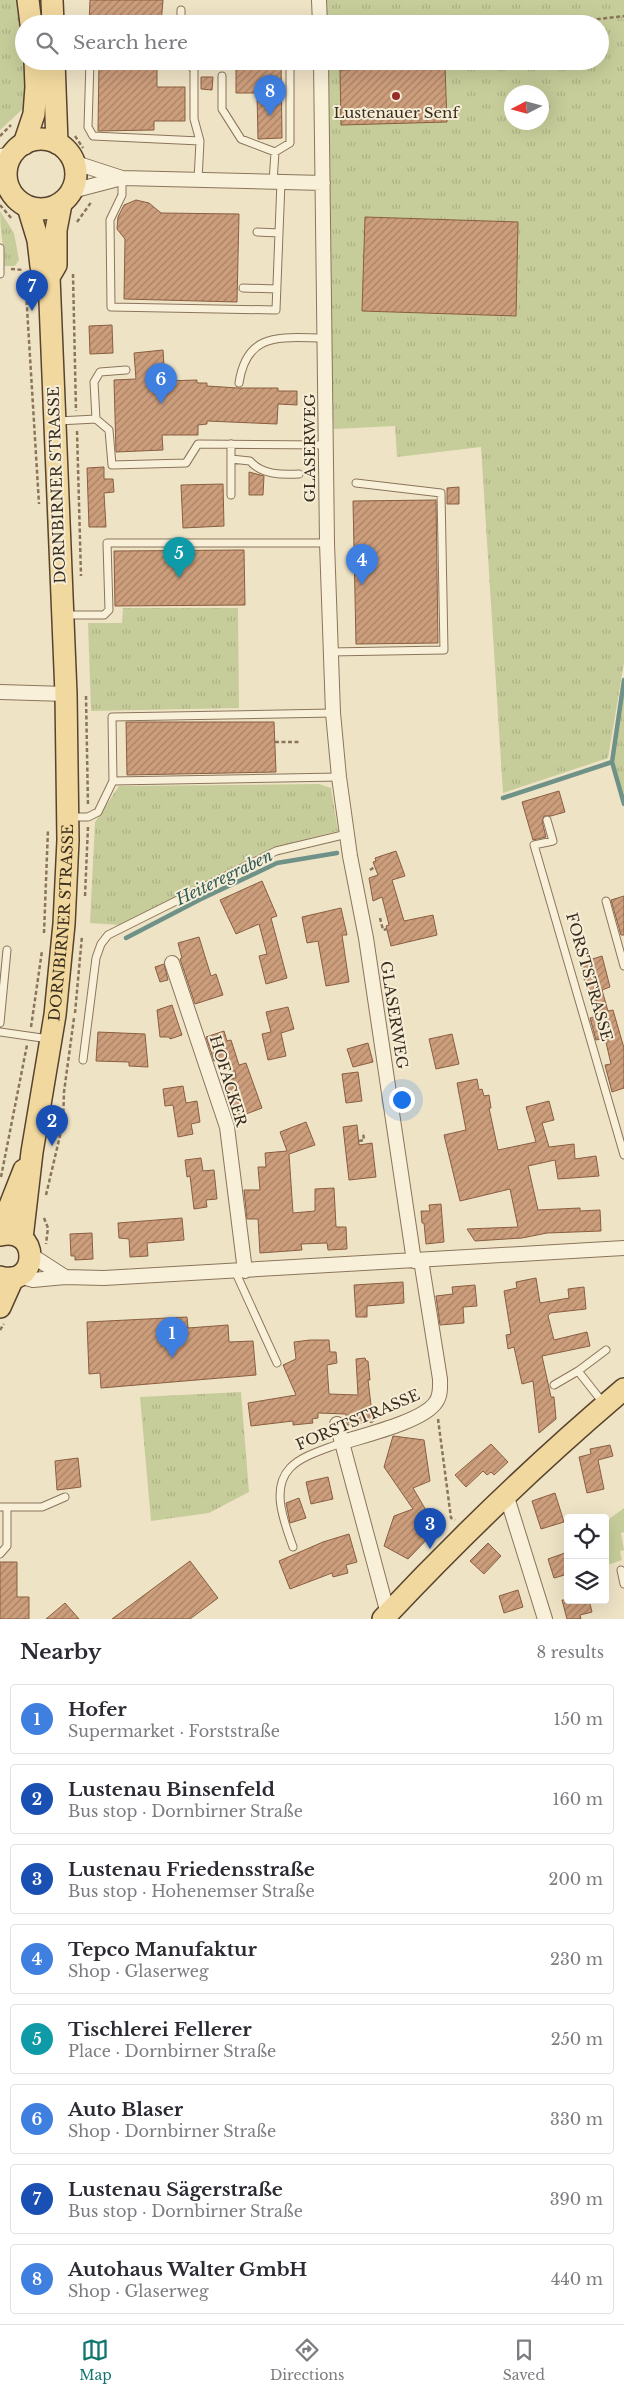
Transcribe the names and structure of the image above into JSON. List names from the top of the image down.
{
  "streets": {
    "main road": ["DORNBIRNER STRASSE"],
    "street": ["GLASERWEG", "FORSTSTRASSE", "HOFACKER"]
  },
  "crossings": [
    ["GLASERWEG", "FORSTSTRASSE"]
  ],
  "water": ["Heiteregraben"],
  "places": ["Lustenauer Senf"],
  "north": "left",
  "page": {
    "search": "Search here",
    "pins": [
      "8",
      "7",
      "6",
      "5",
      "4",
      "2",
      "1",
      "3"
    ],
    "heading": ["Nearby", "8 results"],
    "list": [
      {
        "mark": "1",
        "name": "Hofer",
        "note": "Supermarket · Forststraße",
        "value": "150 m"
      },
      {
        "mark": "2",
        "name": "Lustenau Binsenfeld",
        "note": "Bus stop · Dornbirner Straße",
        "value": "160 m"
      },
      {
        "mark": "3",
        "name": "Lustenau Friedensstraße",
        "note": "Bus stop · Hohenemser Straße",
        "value": "200 m"
      },
      {
        "mark": "4",
        "name": "Tepco Manufaktur",
        "note": "Shop · Glaserweg",
        "value": "230 m"
      },
      {
        "mark": "5",
        "name": "Tischlerei Fellerer",
        "note": "Place · Dornbirner Straße",
        "value": "250 m"
      },
      {
        "mark": "6",
        "name": "Auto Blaser",
        "note": "Shop · Dornbirner Straße",
        "value": "330 m"
      },
      {
        "mark": "7",
        "name": "Lustenau Sägerstraße",
        "note": "Bus stop · Dornbirner Straße",
        "value": "390 m"
      },
      {
        "mark": "8",
        "name": "Autohaus Walter GmbH",
        "note": "Shop · Glaserweg",
        "value": "440 m"
      }
    ],
    "nav": ["Map", "Directions", "Saved"]
  }
}
